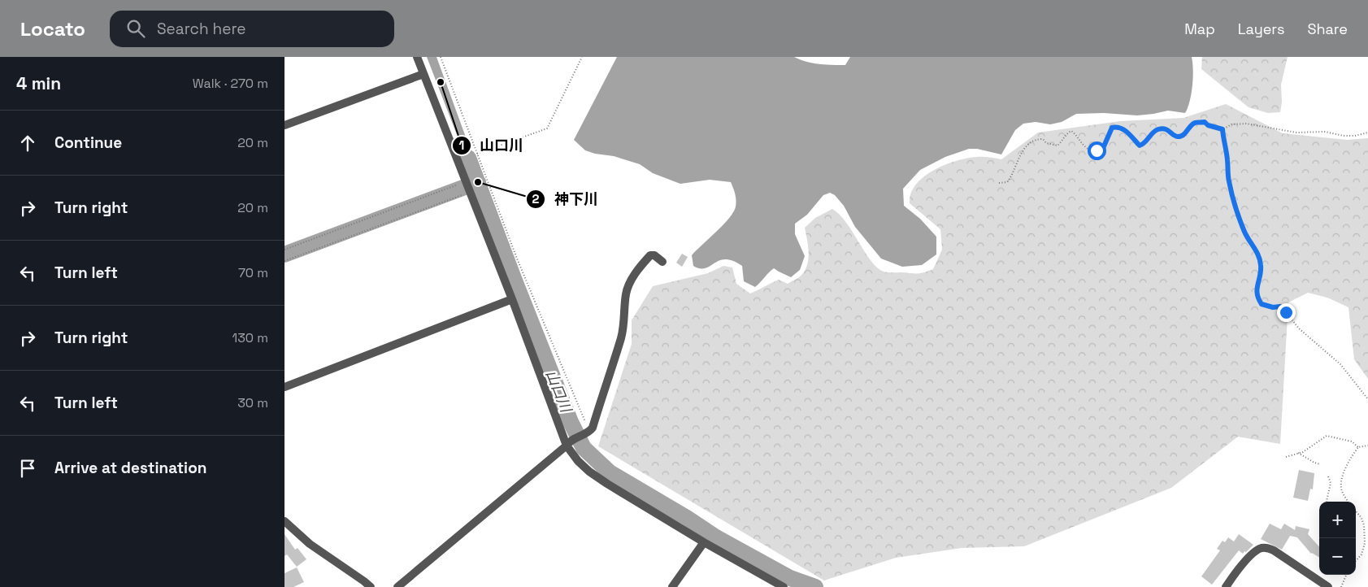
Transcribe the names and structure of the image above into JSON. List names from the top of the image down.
{
  "water": ["山口川"],
  "places": ["山口川", "神下川"],
  "page": {
    "header": "Locato",
    "search": "Search here",
    "nav": ["Map", "Layers", "Share"],
    "heading": ["4 min", "Walk · 270 m"],
    "list": [
      ["Continue", "20 m"],
      ["Turn right", "20 m"],
      ["Turn left", "70 m"],
      ["Turn right", "130 m"],
      ["Turn left", "30 m"],
      "Arrive at destination"
    ],
    "map_buttons": ["+", "−"]
  }
}
